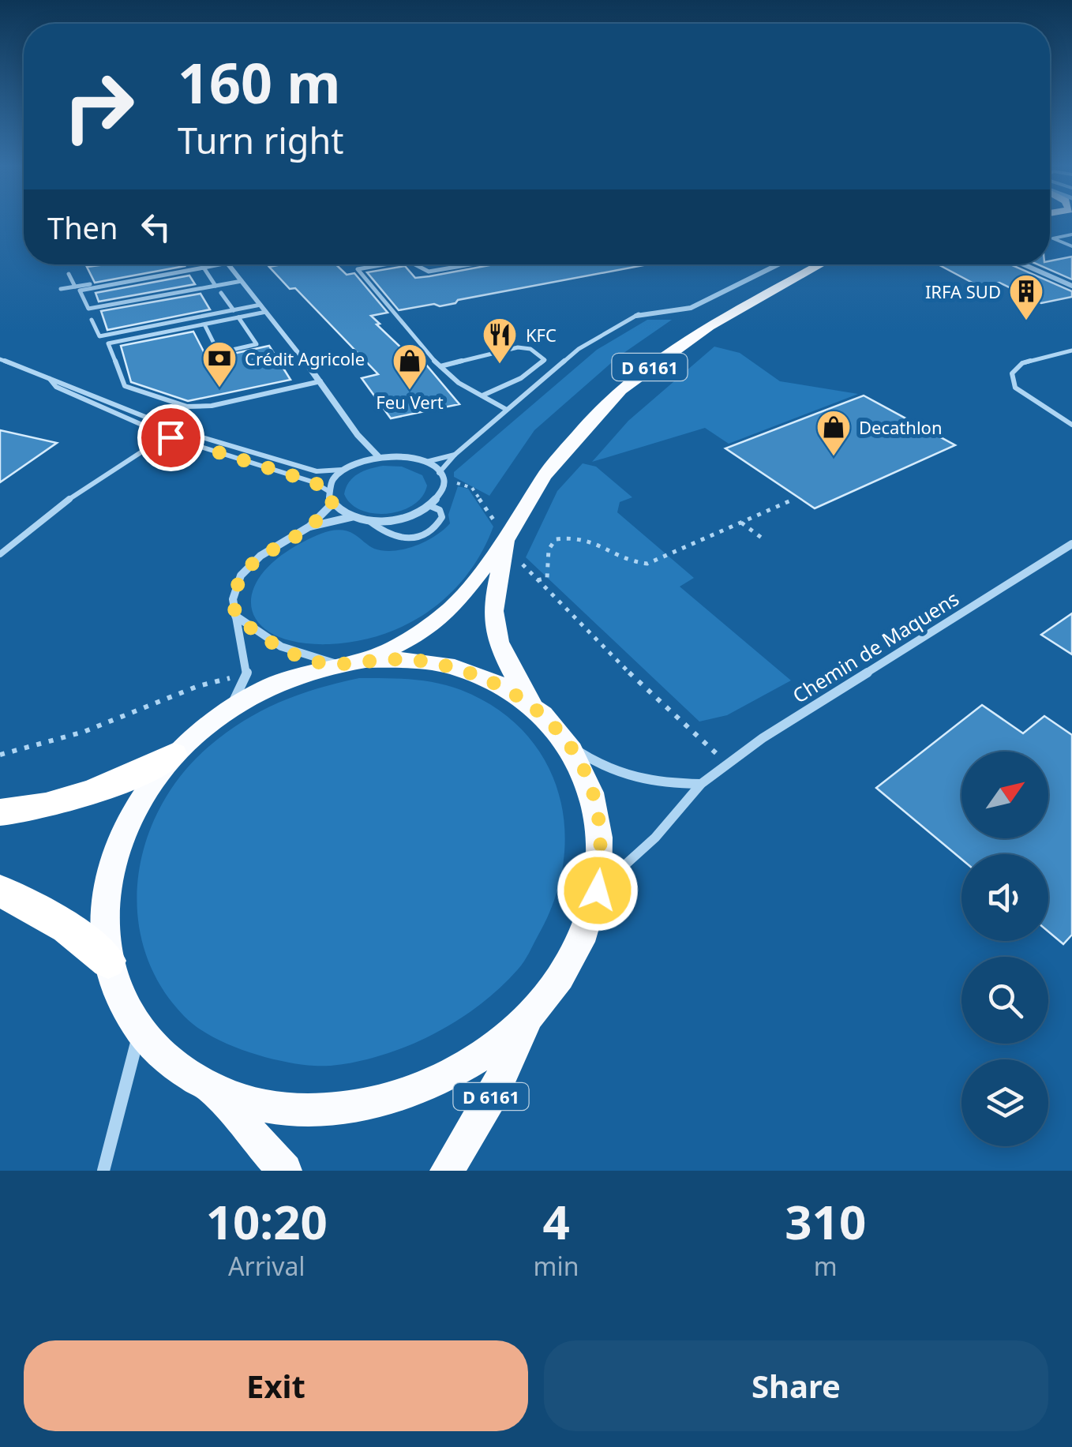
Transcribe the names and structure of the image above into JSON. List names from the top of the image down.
{
  "streets": {
    "main road": ["D 6161"],
    "street": ["Chemin de Maquens"]
  },
  "places": {
    "building": ["IRFA SUD"],
    "restaurant": ["KFC"],
    "bank": ["Crédit Agricole"],
    "shop": ["Feu Vert", "Decathlon"]
  },
  "north": "top right",
  "page": {
    "turn": ["160 m", "Turn right"],
    "then": "Then",
    "eta": [
      "10:20",
      "Arrival",
      "4",
      "min",
      "310",
      "m"
    ],
    "buttons": ["Exit", "Share"]
  }
}
